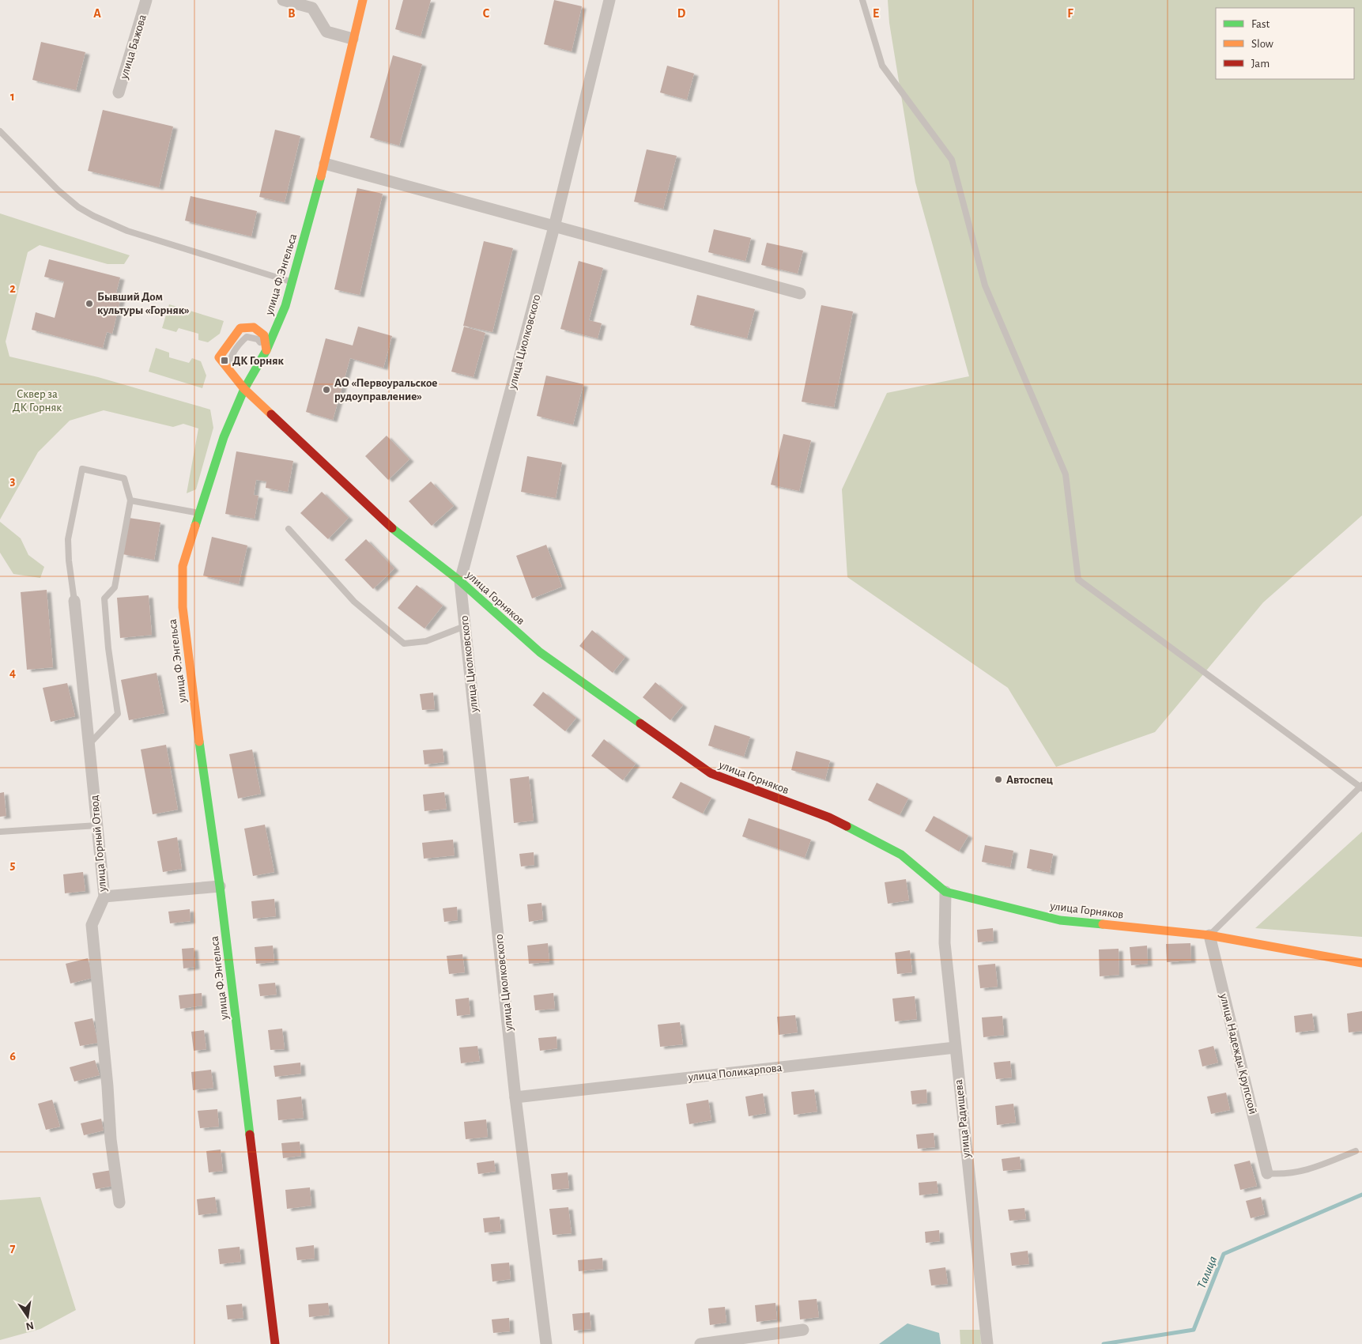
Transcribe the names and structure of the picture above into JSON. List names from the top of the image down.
{
  "streets": {
    "street": [
      "улица Бажова",
      "улица Ф.Энгельса",
      "улица Циолковского",
      "улица Горняков",
      "улица Горный Отвод",
      "улица Надежды Крупской",
      "улица Поликарпова",
      "улица Радищева"
    ]
  },
  "crossings": [
    ["улица Ф.Энгельса", "улица Горняков"],
    ["улица Циолковского", "улица Горняков"],
    ["улица Циолковского", "улица Поликарпова"],
    ["улица Горняков", "улица Надежды Крупской"],
    ["улица Горняков", "улица Радищева"],
    ["улица Поликарпова", "улица Радищева"]
  ],
  "water": ["Талица"],
  "parks": ["Сквер за ДК Горняк"],
  "places": {
    "other": ["Бывший Дом культуры «Горняк»", "АО «Первоуральское рудоуправление»", "Автоспец"],
    "transit": ["ДК Горняк"]
  },
  "legend": ["Fast", "Slow", "Jam"],
  "north": "bottom",
  "grid": {
    "columns": [
      "A",
      "B",
      "C",
      "D",
      "E",
      "F"
    ],
    "rows": [
      "1",
      "2",
      "3",
      "4",
      "5",
      "6",
      "7"
    ]
  }
}
